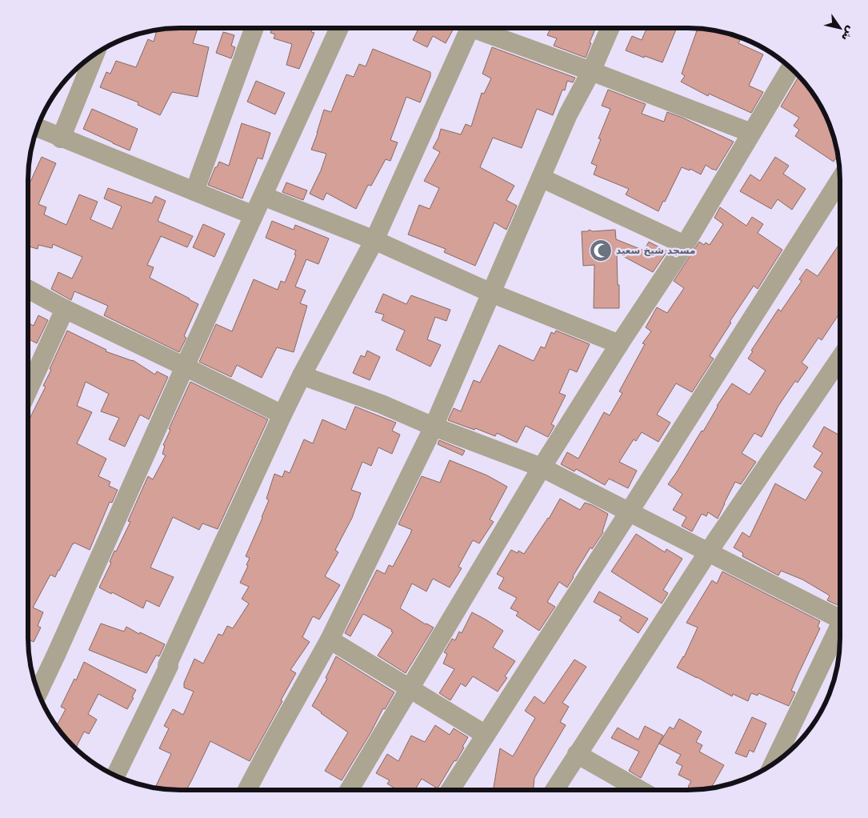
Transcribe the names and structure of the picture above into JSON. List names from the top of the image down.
{
  "places": {
    "mosque": ["مسجد شيخ سعيد"]
  },
  "north": "bottom right"
}
